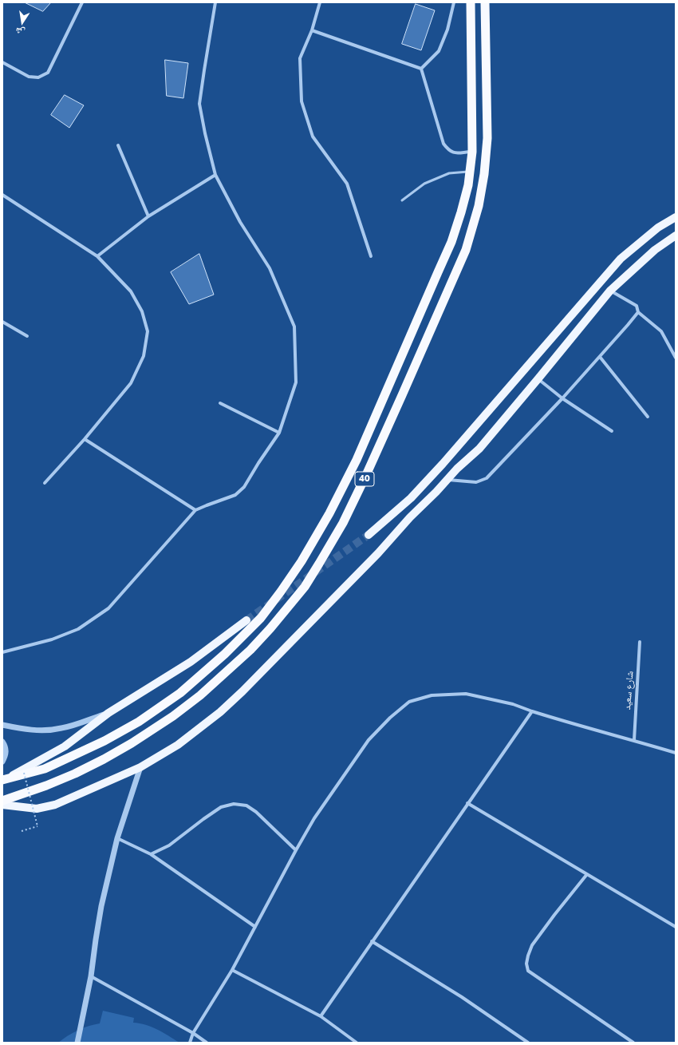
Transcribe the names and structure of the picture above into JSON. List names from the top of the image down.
{
  "streets": {
    "highway": ["40"],
    "street": ["شارع سعيد"]
  },
  "north": "bottom"
}
